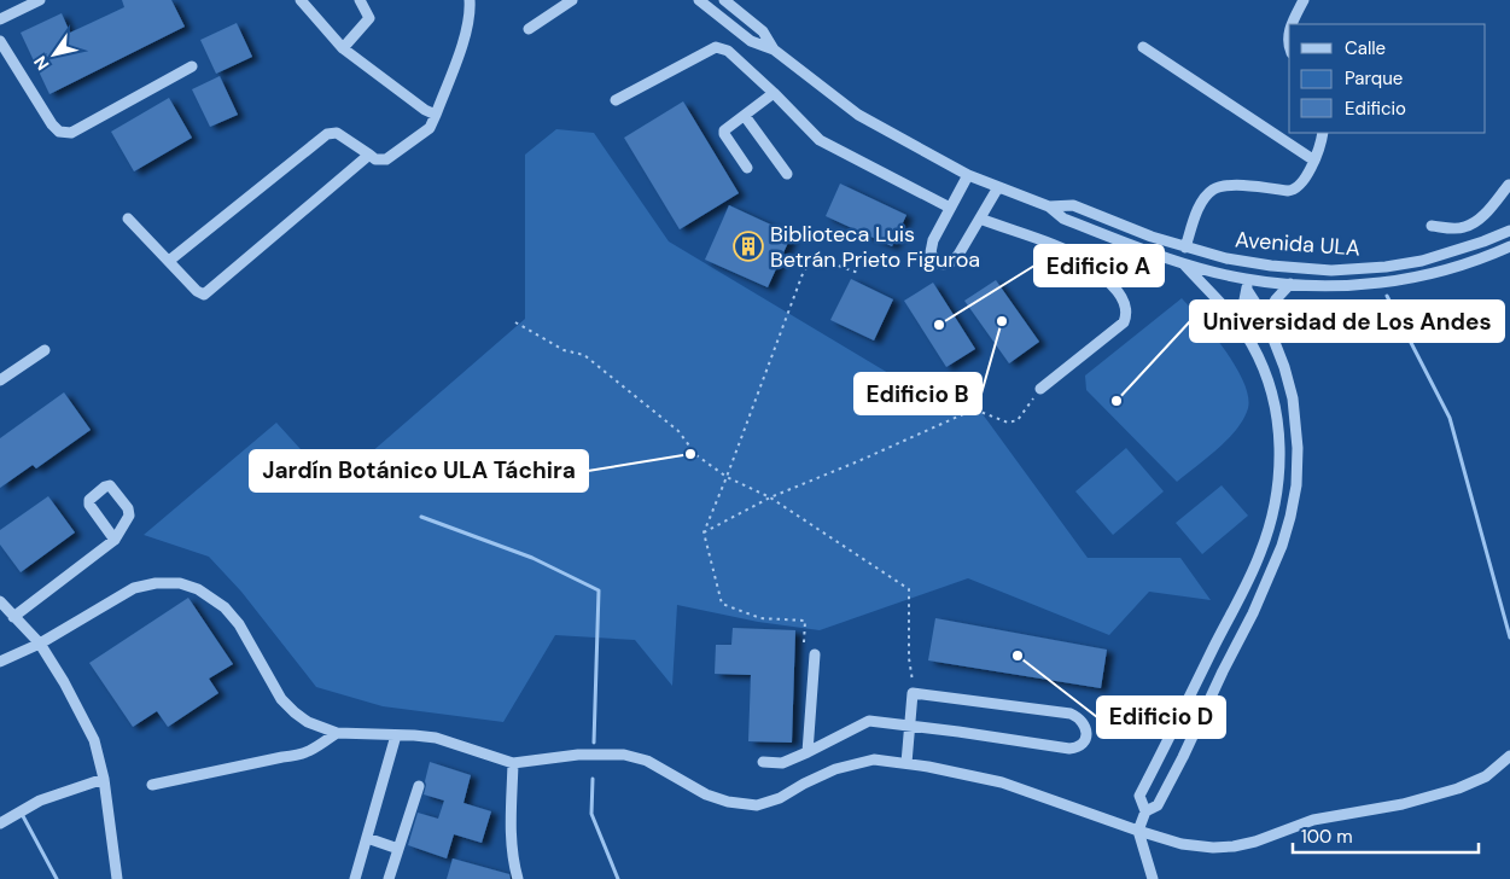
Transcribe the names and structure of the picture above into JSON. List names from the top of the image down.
{
  "streets": {
    "street": ["Avenida ULA"]
  },
  "places": {
    "building": ["Biblioteca Luis Betrán Prieto Figuroa"],
    "other": [
      "Edificio B",
      "Edificio A",
      "Universidad de Los Andes",
      "Jardín Botánico ULA Táchira",
      "Edificio D"
    ]
  },
  "legend": ["Calle", "Parque", "Edificio"],
  "scale_bar": "100 m",
  "north": "bottom left"
}
